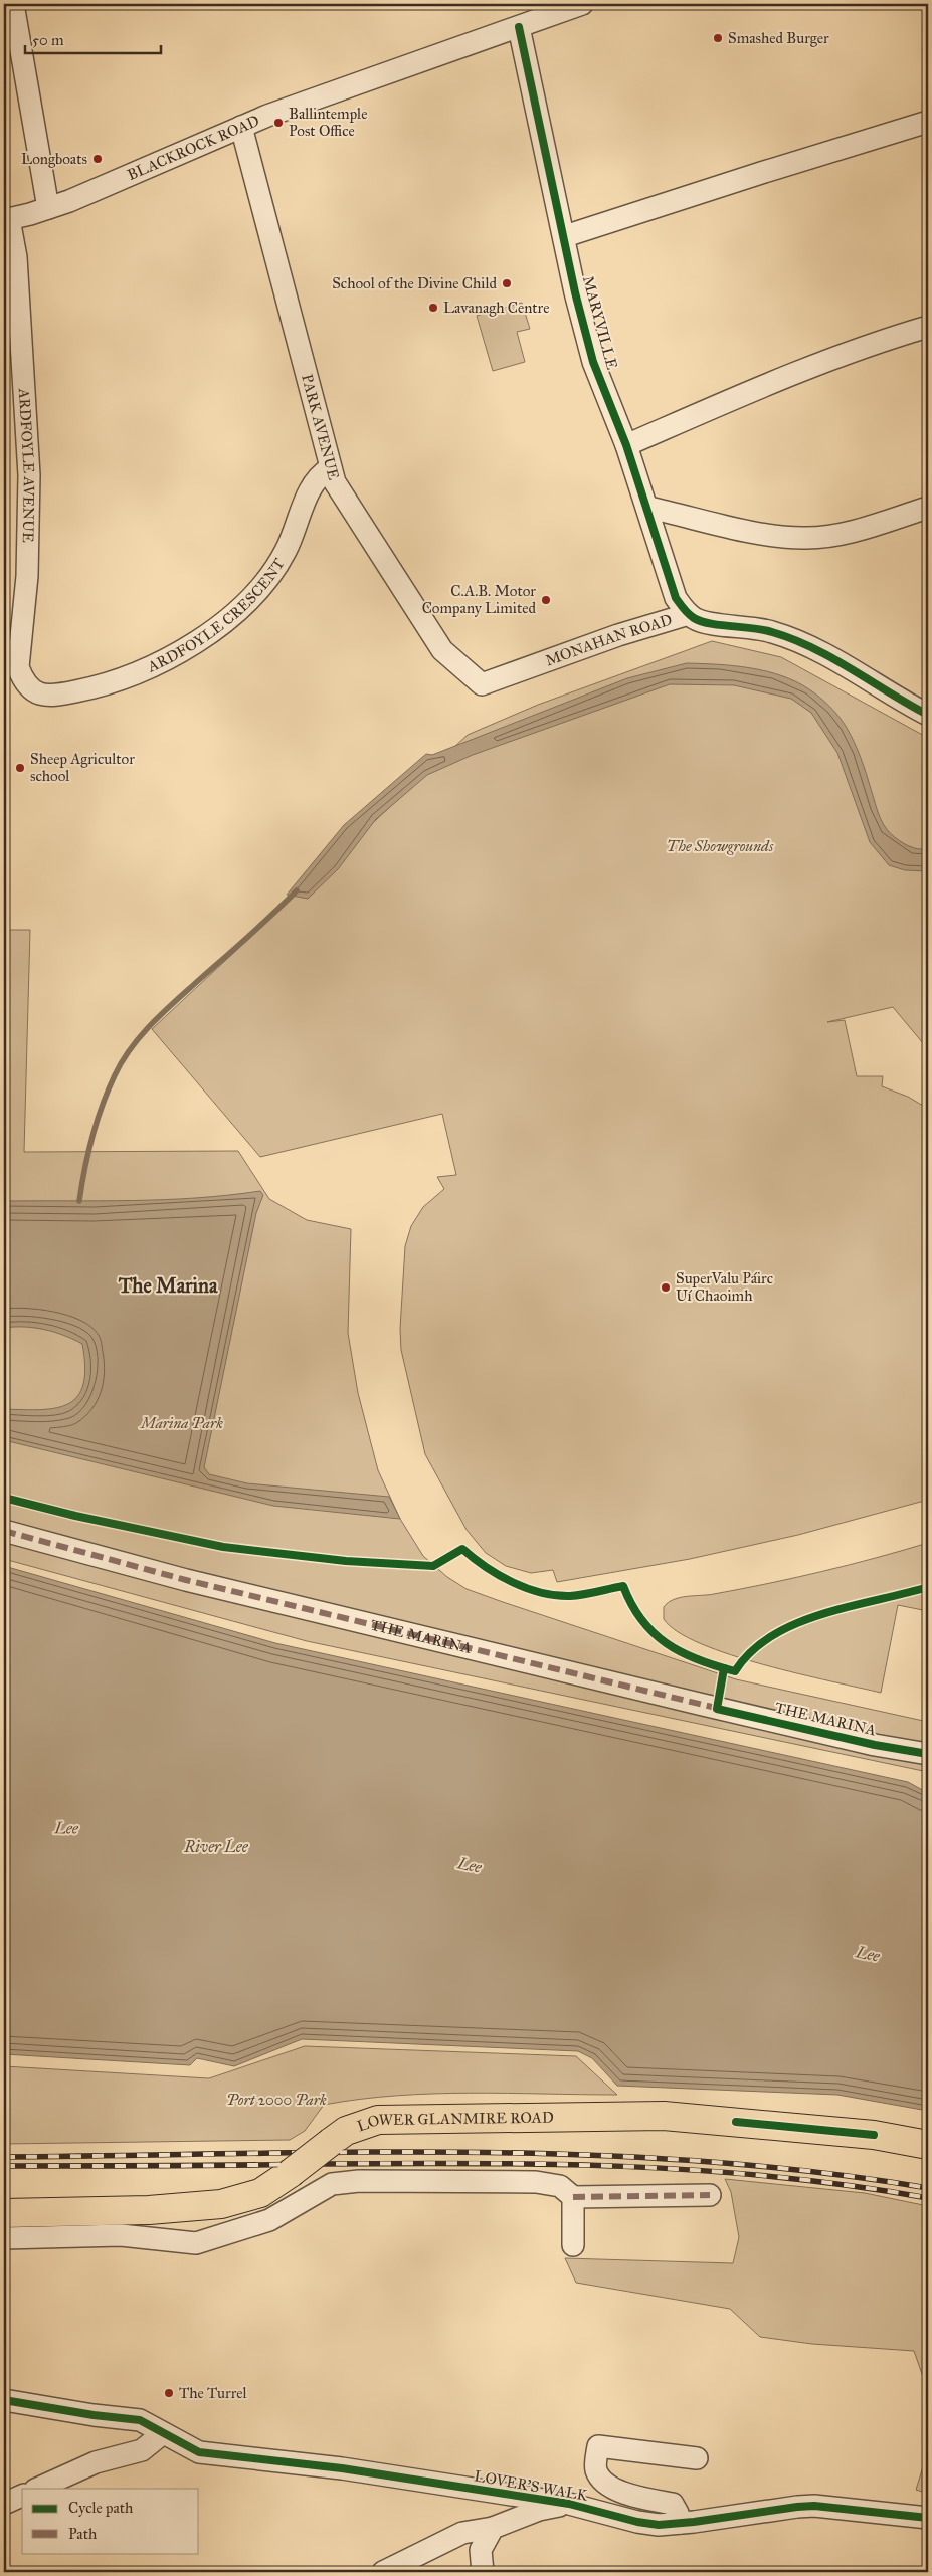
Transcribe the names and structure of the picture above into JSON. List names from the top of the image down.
{
  "streets": {
    "highway": ["LOWER GLANMIRE ROAD"],
    "street": [
      "BLACKROCK ROAD",
      "MARYVILLE",
      "PARK AVENUE",
      "ARDFOYLE AVENUE",
      "ARDFOYLE CRESCENT",
      "MONAHAN ROAD",
      "THE MARINA",
      "LOVER'S WALK"
    ]
  },
  "crossings": [
    ["BLACKROCK ROAD", "MARYVILLE"],
    ["BLACKROCK ROAD", "PARK AVENUE"],
    ["BLACKROCK ROAD", "ARDFOYLE AVENUE"],
    ["MARYVILLE", "MONAHAN ROAD"],
    ["PARK AVENUE", "ARDFOYLE CRESCENT"],
    ["PARK AVENUE", "MONAHAN ROAD"],
    ["ARDFOYLE AVENUE", "ARDFOYLE CRESCENT"]
  ],
  "districts": ["The Marina"],
  "water": ["Lee", "River Lee"],
  "parks": ["The Showgrounds", "Marina Park", "Port 2000 Park"],
  "places": [
    "Smashed Burger",
    "Ballintemple Post Office",
    "Longboats",
    "School of the Divine Child",
    "Lavanagh Centre",
    "C.A.B. Motor Company Limited",
    "Sheep Agricultor school",
    "SuperValu Páirc Uí Chaoimh",
    "The Turrel"
  ],
  "legend": ["Cycle path", "Path"],
  "scale_bar": "50 m"
}
